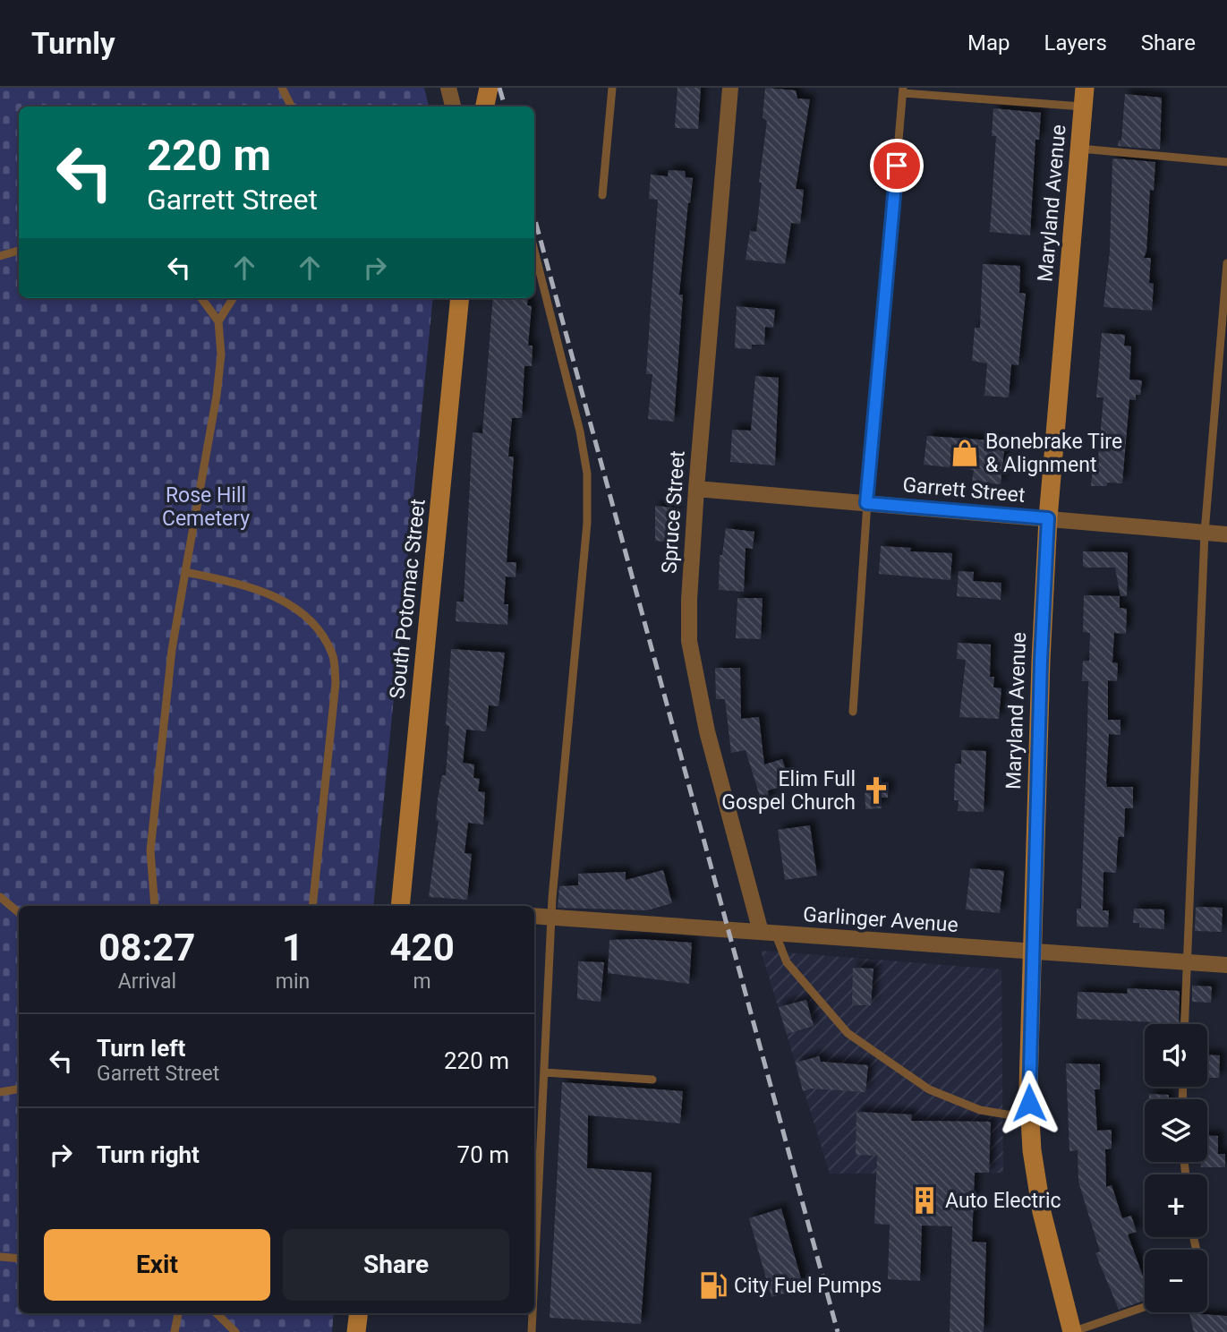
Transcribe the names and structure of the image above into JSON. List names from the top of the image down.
{
  "streets": {
    "street": [
      "Maryland Avenue",
      "Garrett Street",
      "Spruce Street",
      "South Potomac Street",
      "Garlinger Avenue"
    ]
  },
  "crossings": [
    ["Maryland Avenue", "Garrett Street"],
    ["Maryland Avenue", "Garlinger Avenue"],
    ["Garrett Street", "Spruce Street"],
    ["Spruce Street", "Garlinger Avenue"]
  ],
  "parks": ["Rose Hill Cemetery"],
  "places": {
    "shop": ["Bonebrake Tire & Alignment"],
    "church": ["Elim Full Gospel Church"],
    "building": ["Auto Electric"],
    "fuel station": ["City Fuel Pumps"]
  },
  "page": {
    "header": "Turnly",
    "nav": ["Map", "Layers", "Share"],
    "turn": ["220 m", "Garrett Street"],
    "eta": [
      "08:27",
      "Arrival",
      "1",
      "min",
      "420",
      "m"
    ],
    "list": [
      {
        "name": "Turn left",
        "note": "Garrett Street",
        "value": "220 m"
      },
      {
        "name": "Turn right",
        "value": "70 m"
      }
    ],
    "map_buttons": ["+", "−"],
    "buttons": ["Exit", "Share"]
  }
}
